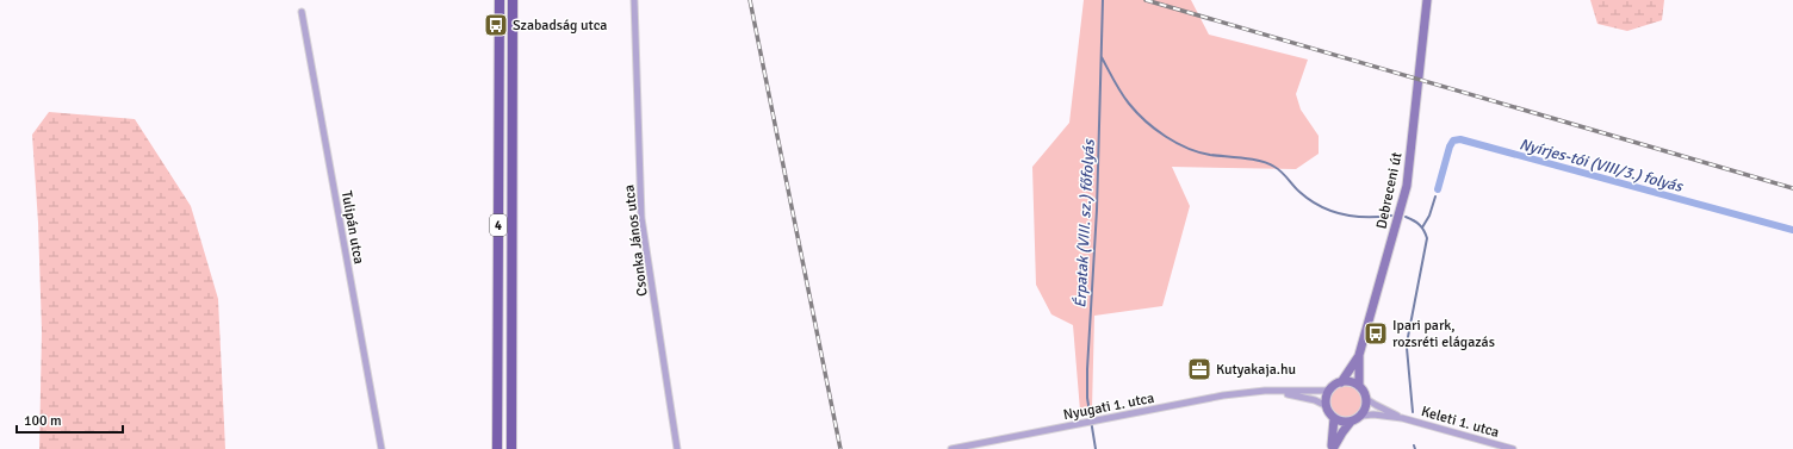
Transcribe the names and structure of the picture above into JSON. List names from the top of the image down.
{
  "streets": {
    "main road": ["4"],
    "street": [
      "Debreceni út",
      "Tulipán utca",
      "Csonka János utca",
      "Nyugati 1. utca",
      "Keleti 1. utca"
    ]
  },
  "water": ["Nyírjes-tói (VIII/3.) folyás", "Érpatak (VIII. sz.) főfolyás"],
  "places": {
    "bus stop": ["Szabadság utca", "Ipari park, rozsréti elágazás"],
    "office": ["Kutyakaja.hu"]
  },
  "scale_bar": "100 m"
}
